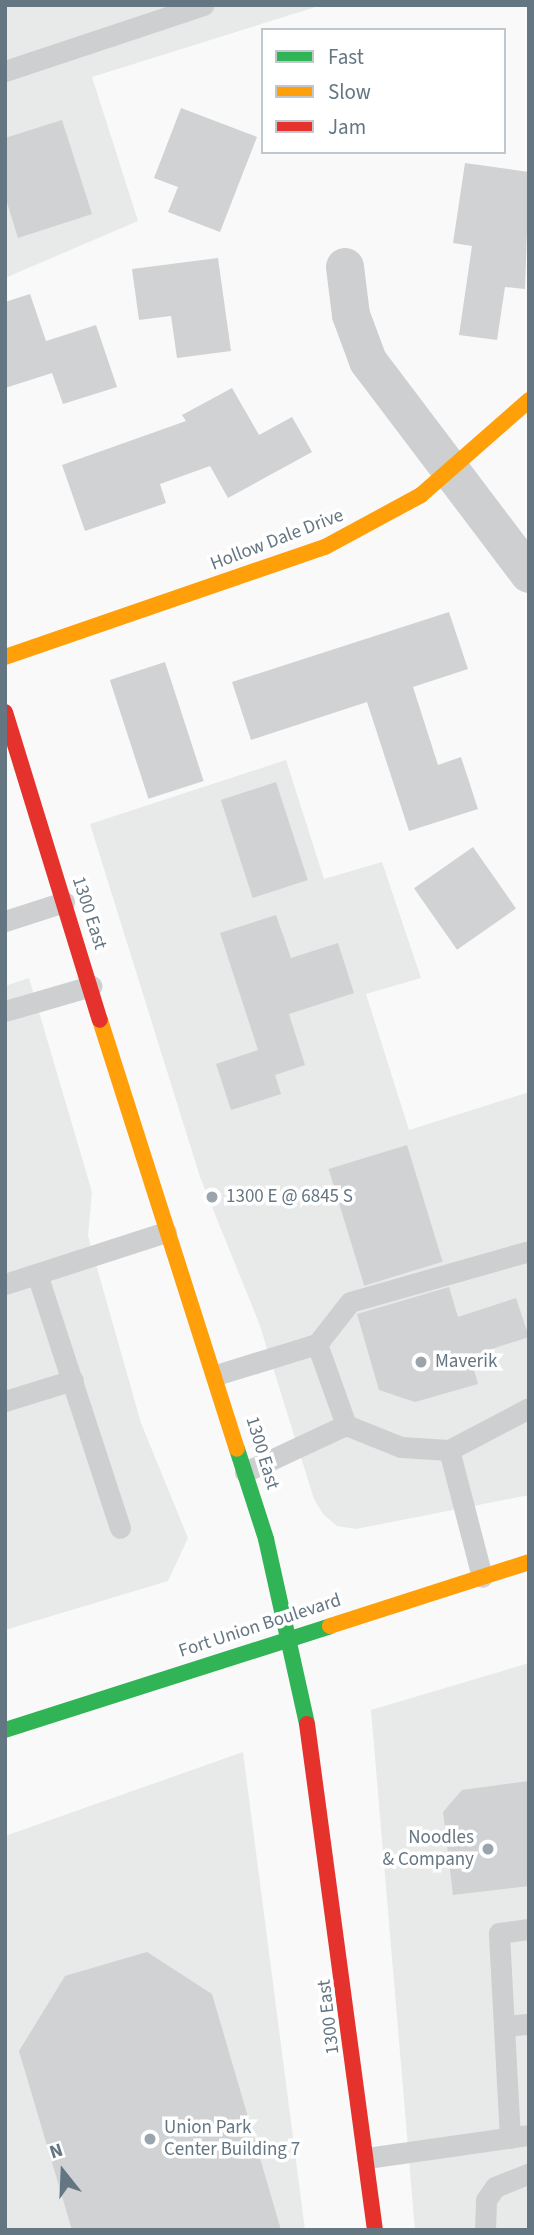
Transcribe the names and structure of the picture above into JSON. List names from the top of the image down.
{
  "streets": {
    "main road": ["Hollow Dale Drive", "1300 East", "Fort Union Boulevard"]
  },
  "crossings": [
    ["1300 East", "Fort Union Boulevard"]
  ],
  "places": [
    "1300 E @ 6845 S",
    "Maverik",
    "Noodles & Company",
    "Union Park Center Building 7"
  ],
  "legend": ["Fast", "Slow", "Jam"],
  "north": "top"
}
